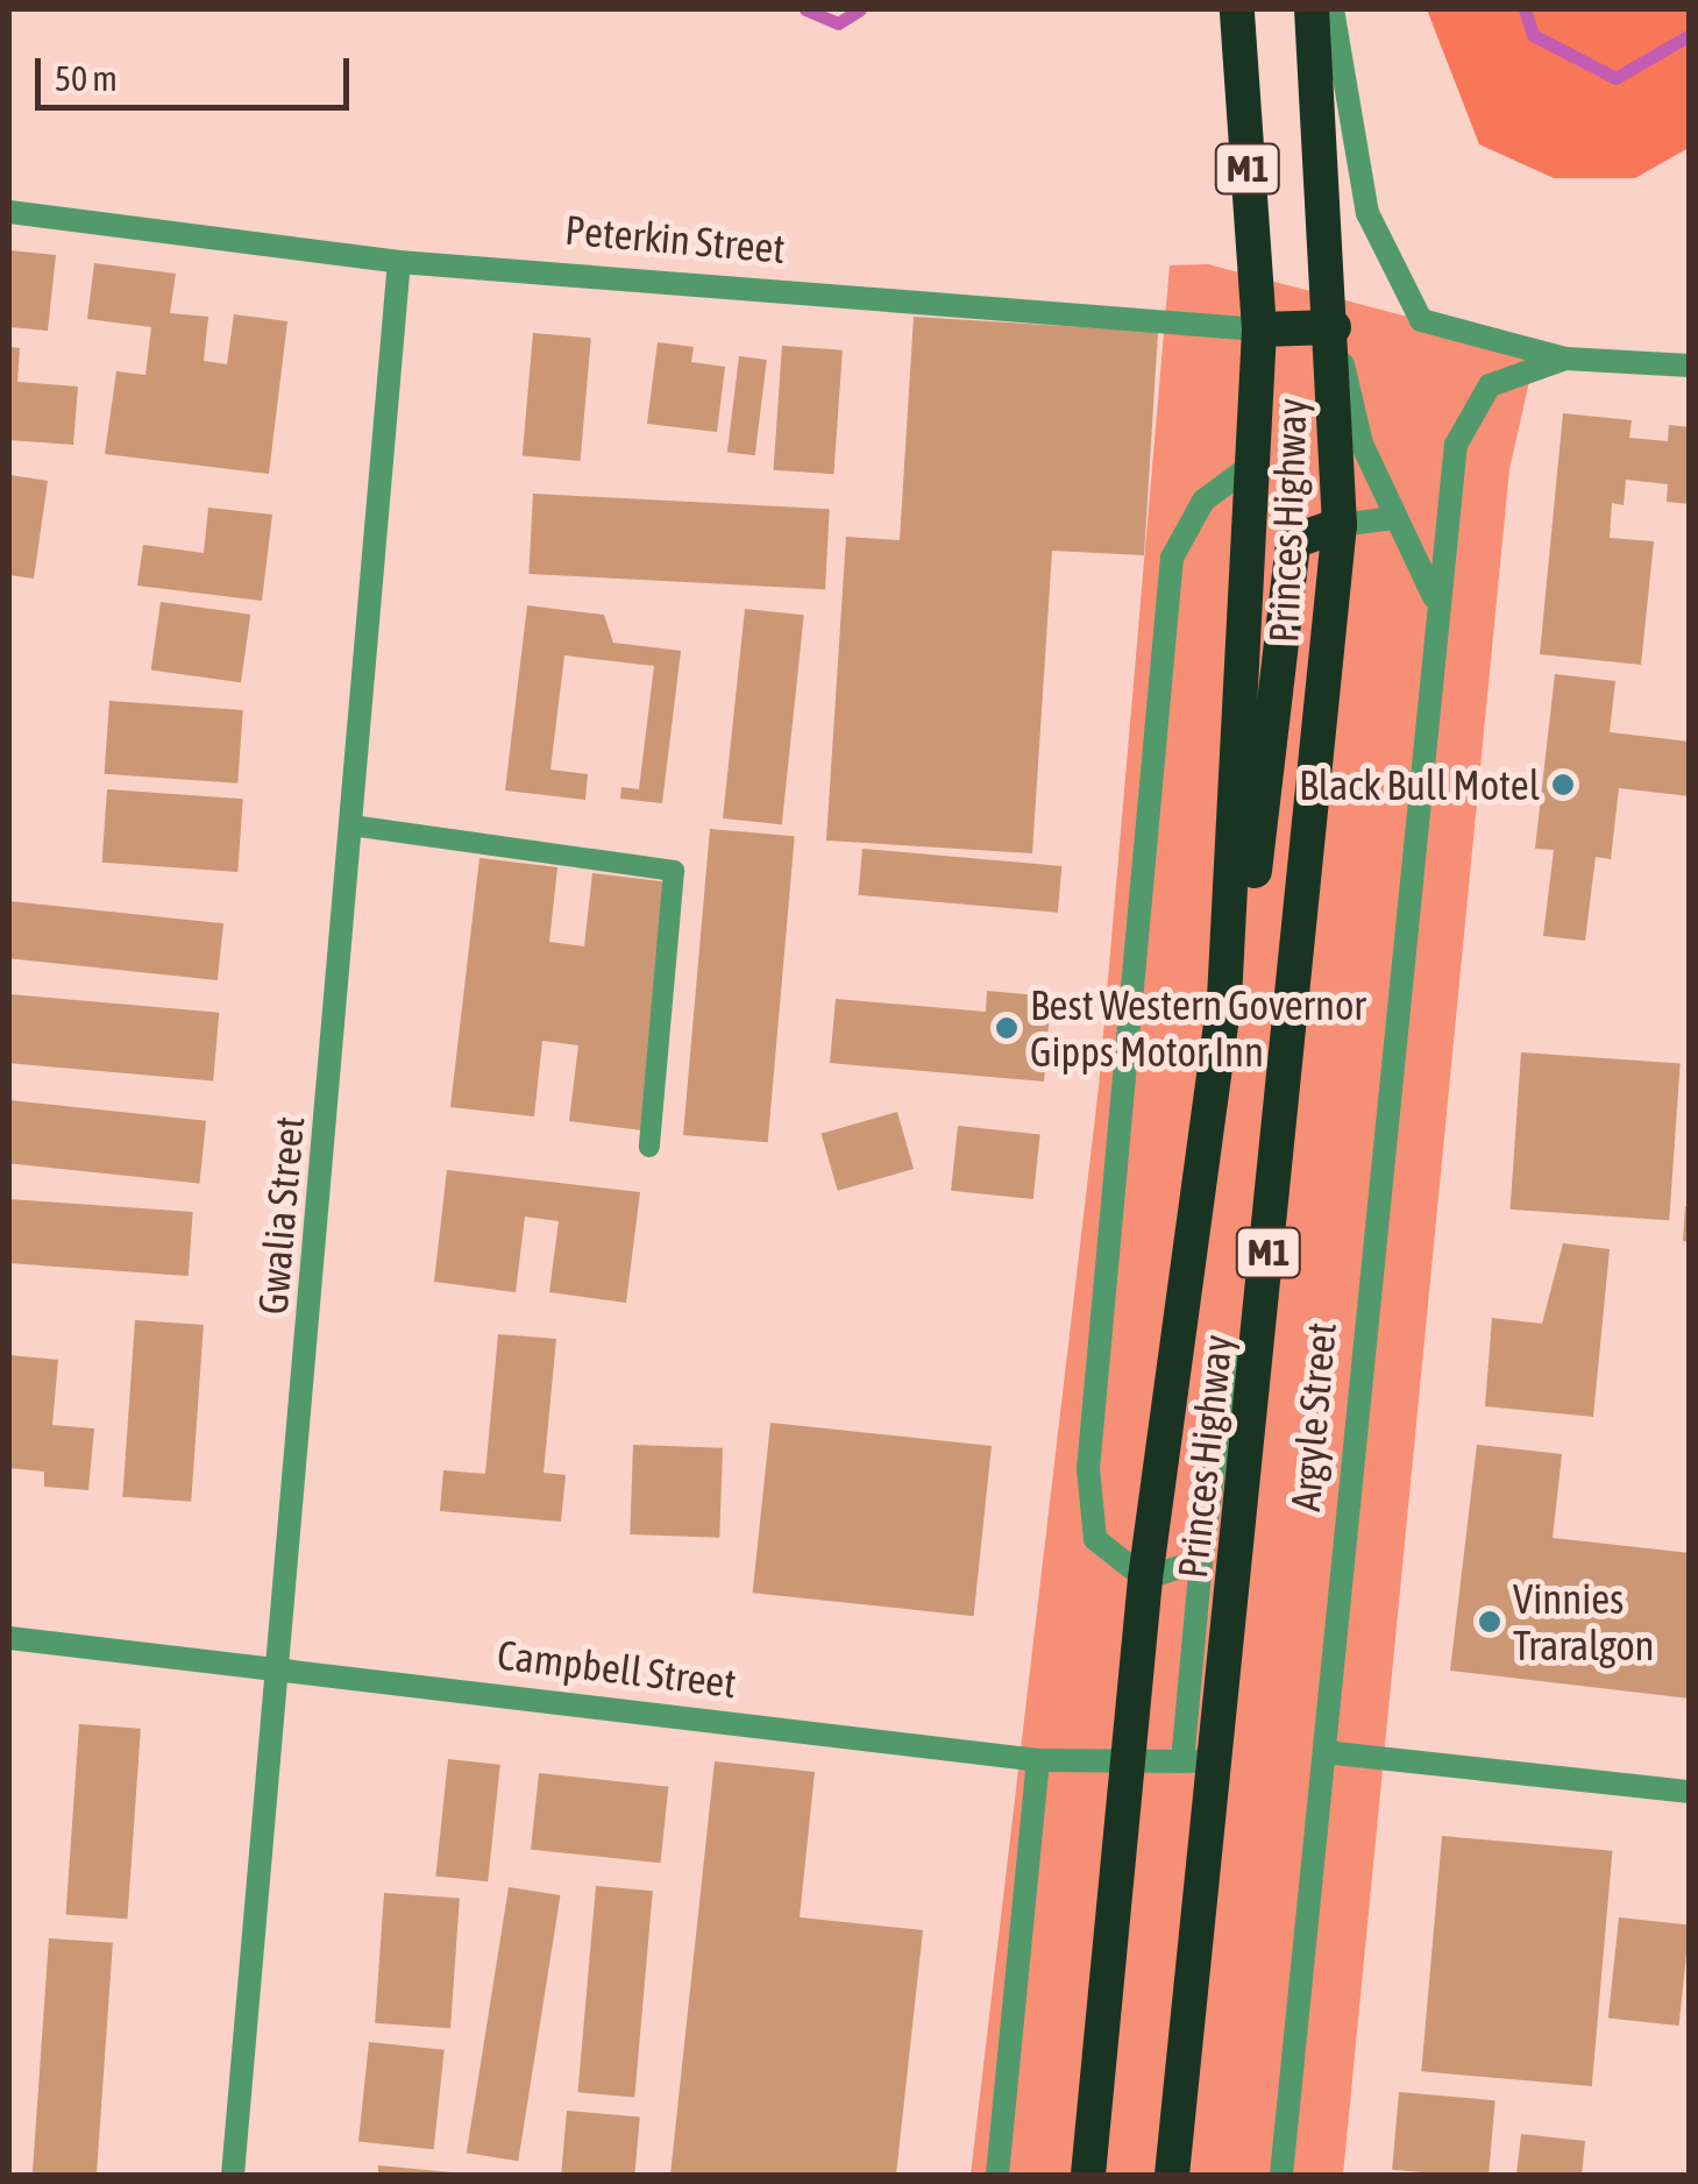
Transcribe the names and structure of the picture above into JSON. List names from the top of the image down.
{
  "streets": {
    "highway": ["M1", "Peterkin Street", "Princes Highway"],
    "street": ["Gwalia Street", "Argyle Street", "Campbell Street"]
  },
  "crossings": [
    ["M1", "Peterkin Street"],
    ["M1", "Princes Highway"],
    ["Peterkin Street", "Princes Highway"],
    ["Peterkin Street", "Gwalia Street"],
    ["Princes Highway", "Campbell Street"],
    ["Gwalia Street", "Campbell Street"]
  ],
  "places": ["Black Bull Motel", "Best Western Governor Gipps Motor Inn", "Vinnies Traralgon"],
  "scale_bar": "50 m"
}
